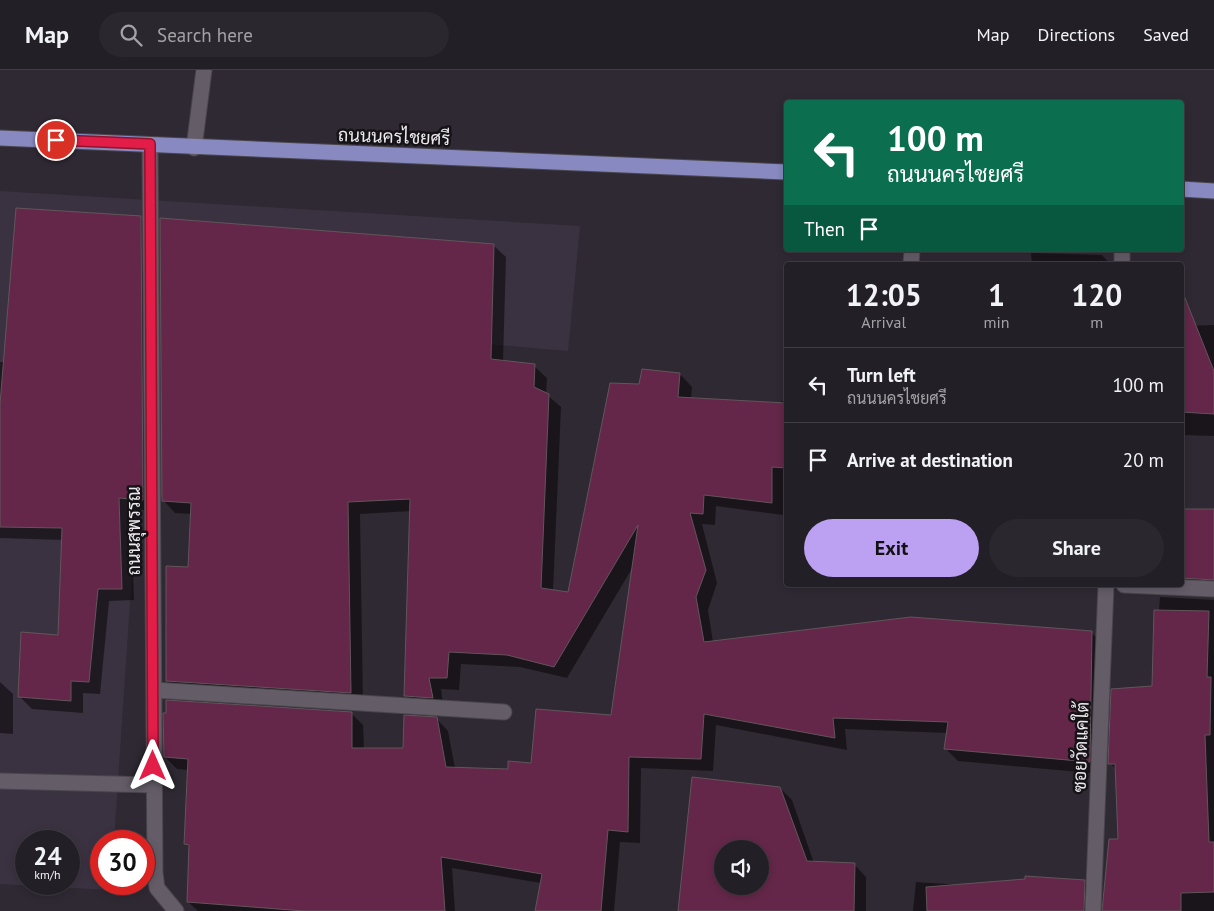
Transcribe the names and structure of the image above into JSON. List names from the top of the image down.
{
  "streets": {
    "main road": ["ถนนนครไชยศรี"],
    "street": ["ถนนสุพรรณ", "ซอยวัดแคใต้"]
  },
  "crossings": [
    ["ถนนนครไชยศรี", "ถนนสุพรรณ"]
  ],
  "page": {
    "header": "Map",
    "search": "Search here",
    "nav": ["Map", "Directions", "Saved"],
    "turn": ["100 m", "ถนนนครไชยศรี"],
    "then": "Then",
    "eta": [
      "12:05",
      "Arrival",
      "1",
      "min",
      "120",
      "m"
    ],
    "list": [
      {
        "name": "Turn left",
        "note": "ถนนนครไชยศรี",
        "value": "100 m"
      },
      {
        "name": "Arrive at destination",
        "value": "20 m"
      }
    ],
    "buttons": ["Exit", "Share"],
    "speed": "24 km/h",
    "limit": "30"
  }
}
